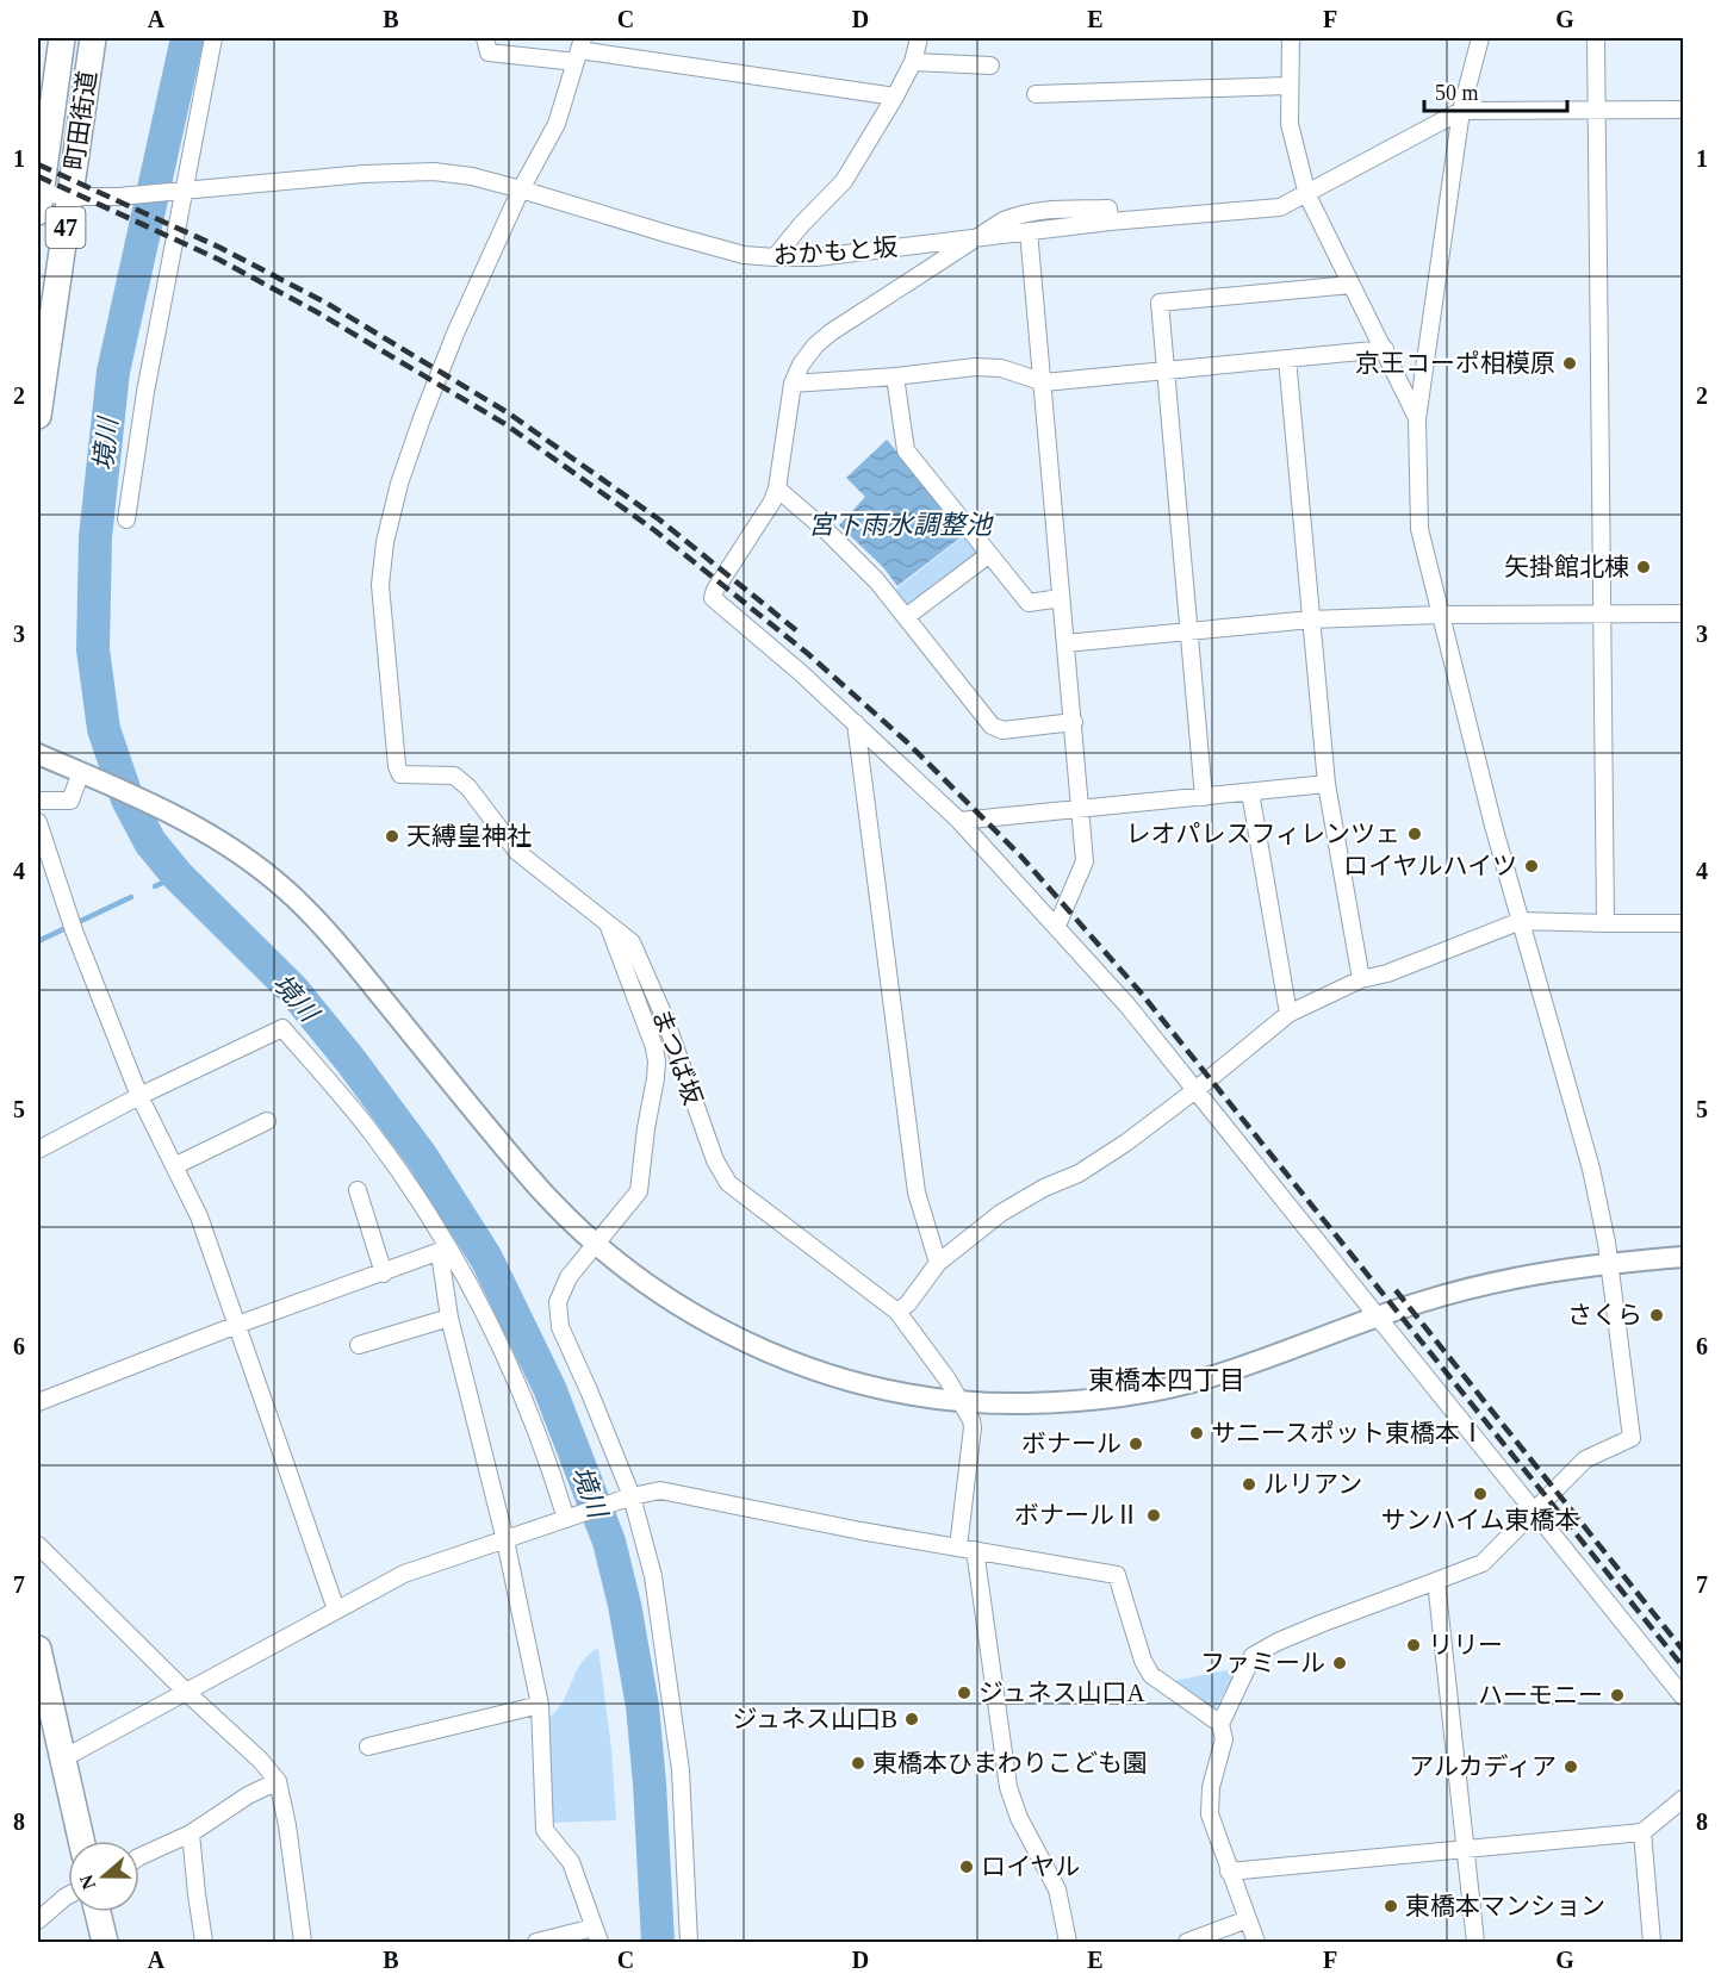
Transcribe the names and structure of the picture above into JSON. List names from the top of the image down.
{
  "streets": {
    "main road": ["町田街道", "47"],
    "street": ["おかもと坂", "まつば坂"]
  },
  "crossings": [
    ["町田街道", "おかもと坂"],
    ["おかもと坂", "まつば坂"]
  ],
  "districts": ["東橋本四丁目"],
  "water": ["境川", "宮下雨水調整池"],
  "places": [
    "京王コーポ相模原",
    "矢掛館北棟",
    "レオパレスフィレンツェ",
    "天縛皇神社",
    "ロイヤルハイツ",
    "さくら",
    "サニースポット東橋本Ⅰ",
    "ボナール",
    "ルリアン",
    "サンハイム東橋本",
    "ボナールⅡ",
    "リリー",
    "ファミール",
    "ジュネス山口A",
    "ハーモニー",
    "ジュネス山口B",
    "東橋本ひまわりこども園",
    "アルカディア",
    "ロイヤル",
    "東橋本マンション"
  ],
  "scale_bar": "50 m",
  "north": "left",
  "grid": {
    "columns": [
      "A",
      "B",
      "C",
      "D",
      "E",
      "F",
      "G"
    ],
    "rows": [
      "1",
      "2",
      "3",
      "4",
      "5",
      "6",
      "7",
      "8"
    ]
  }
}
